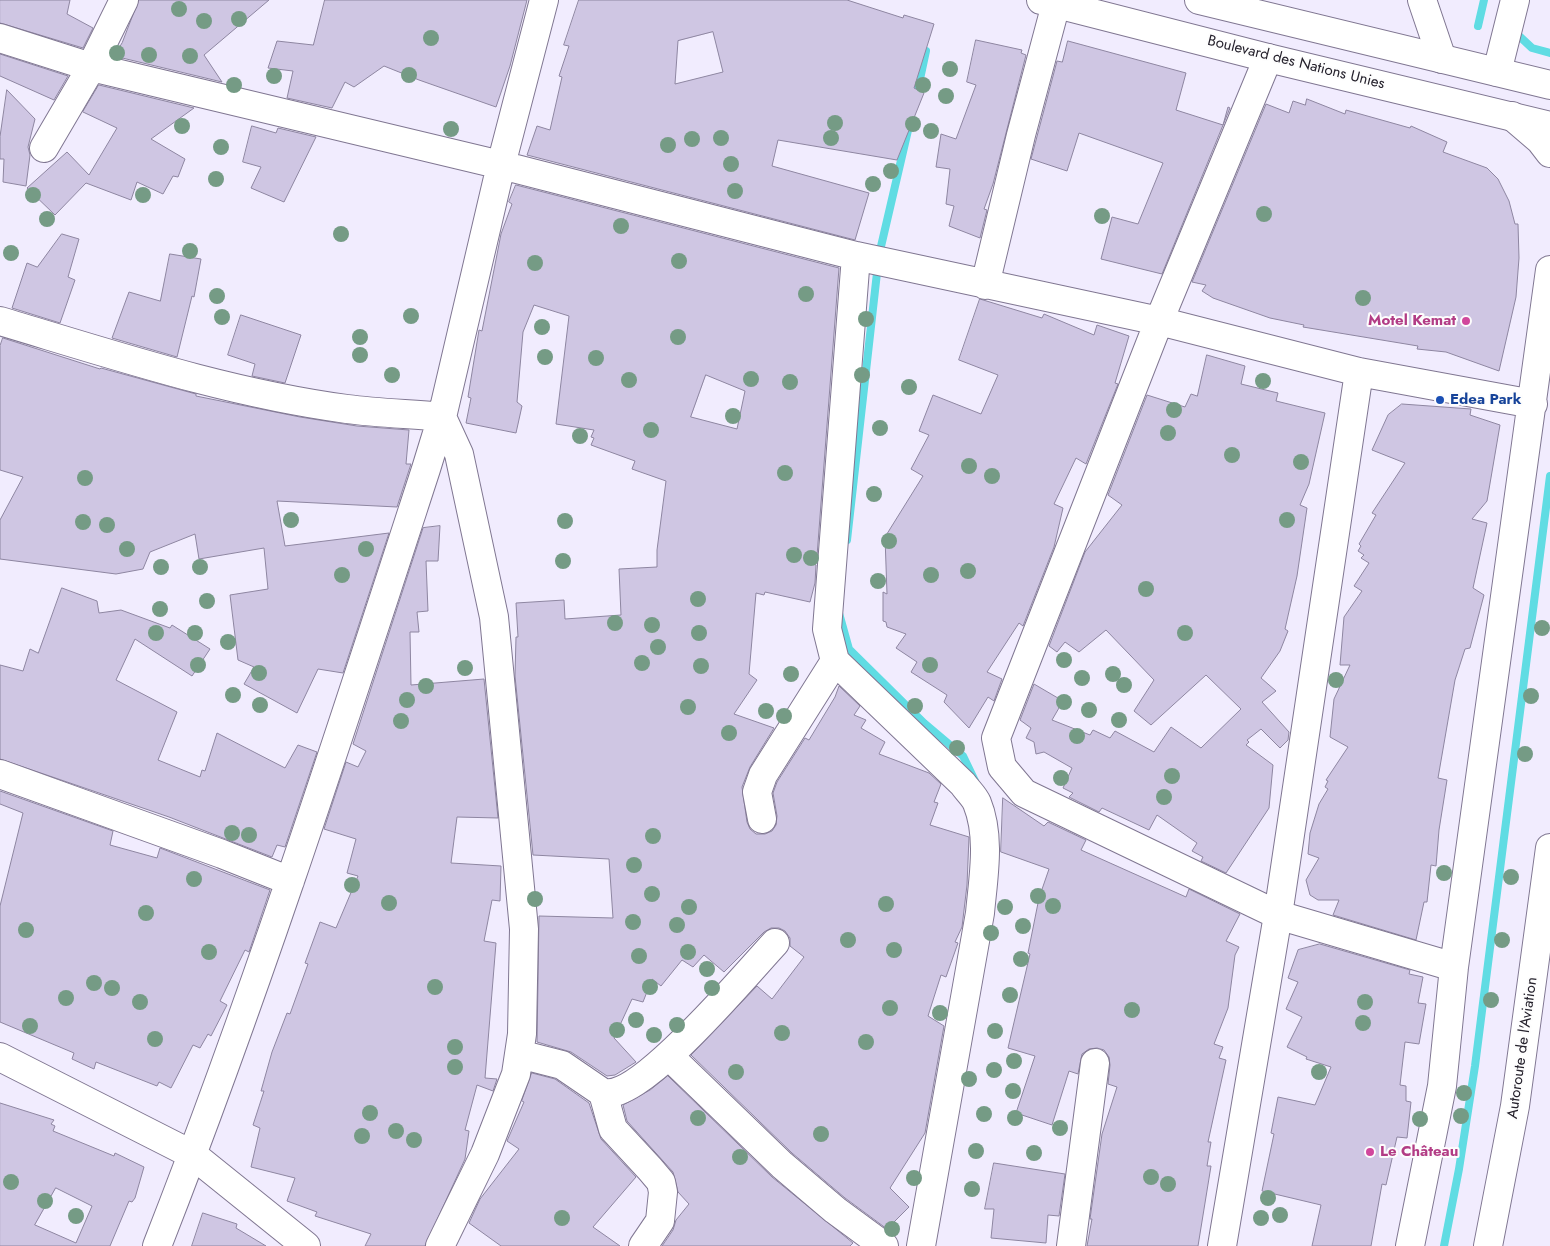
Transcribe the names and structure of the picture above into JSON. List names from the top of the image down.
{
  "streets": {
    "main road": ["Boulevard des Nations Unies", "Autoroute de l'Aviation"]
  },
  "places": ["Motel Kemat", "Edea Park", "Le Château"]
}
